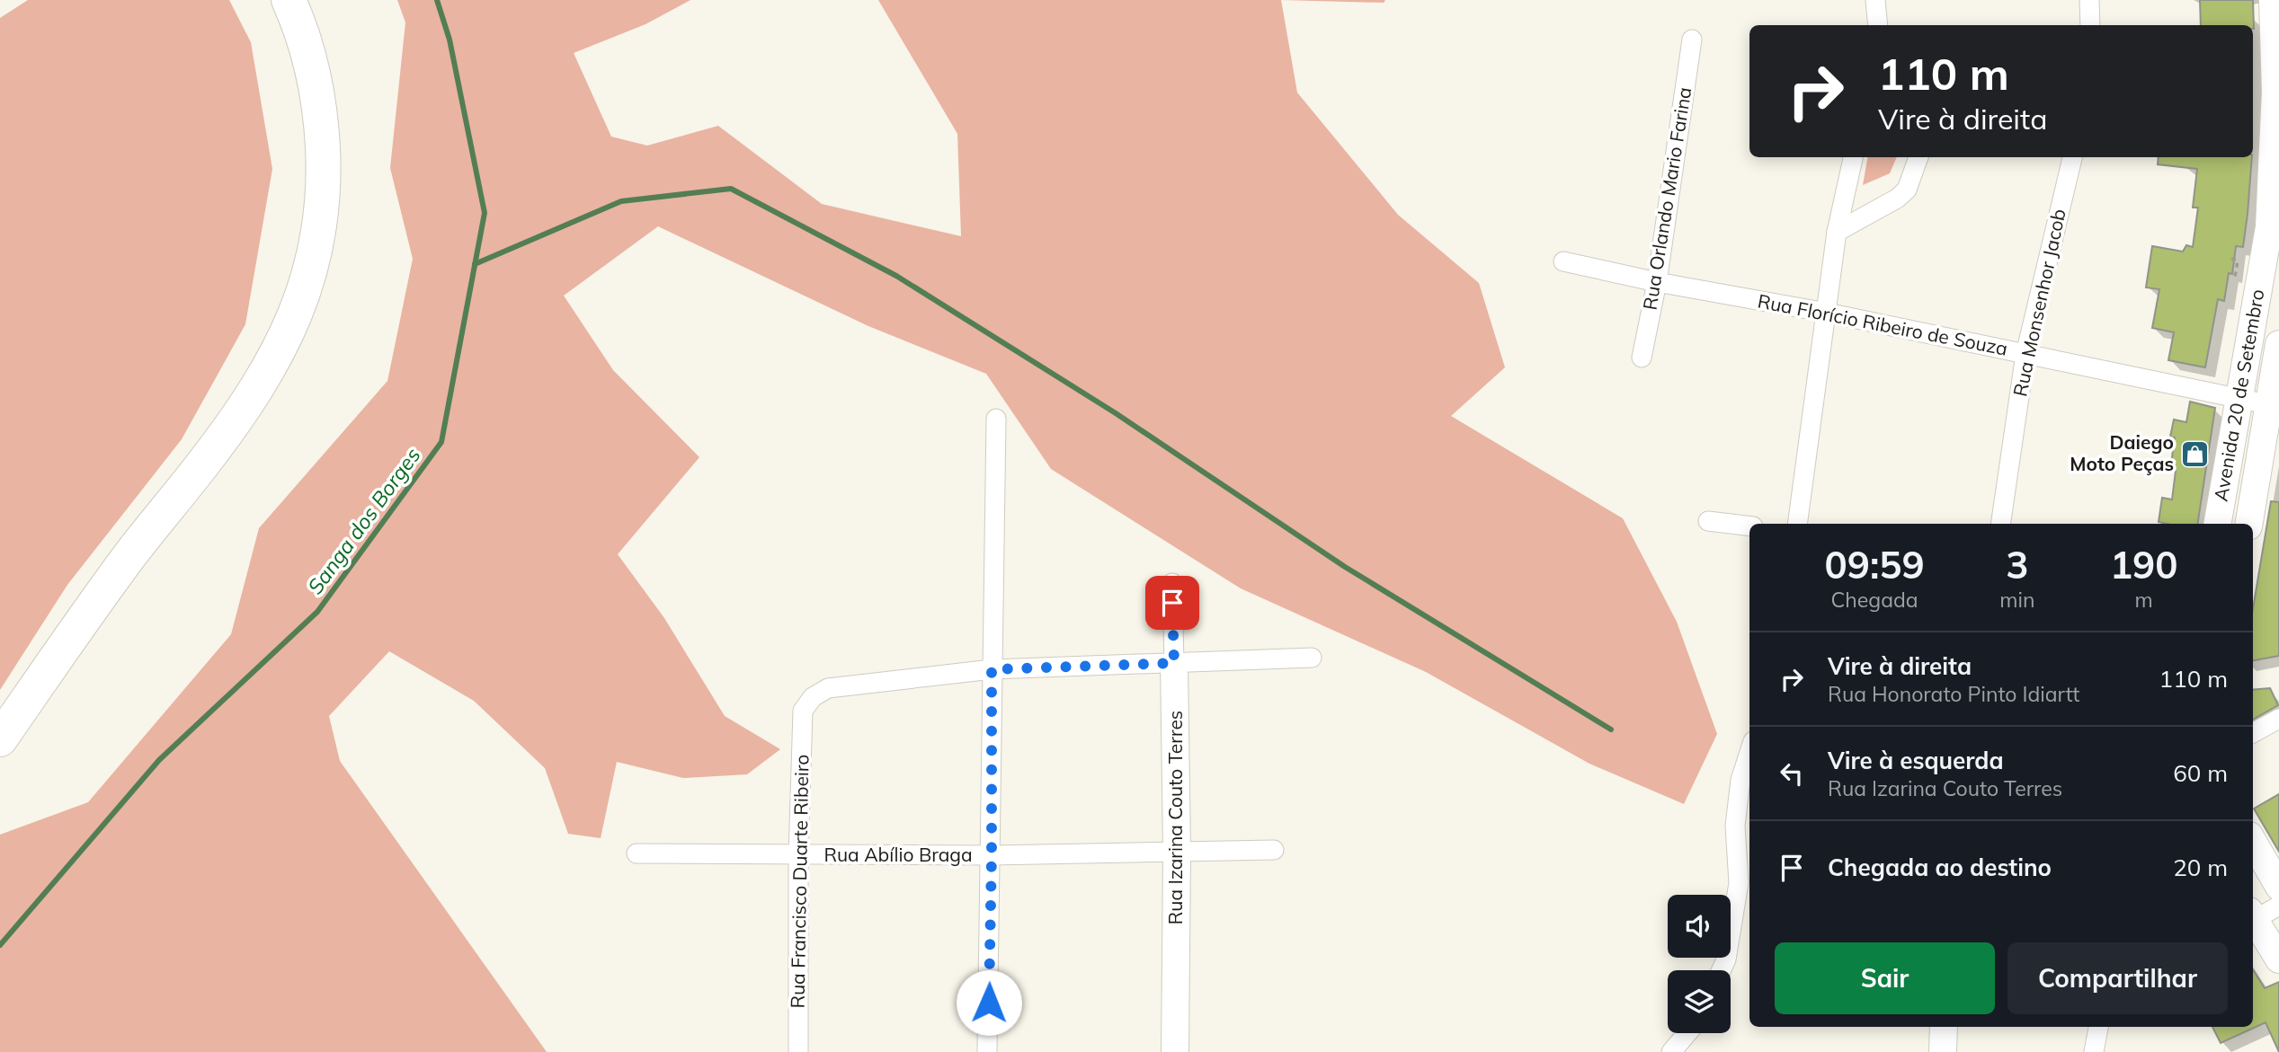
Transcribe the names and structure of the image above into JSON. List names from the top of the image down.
{
  "streets": {
    "main road": ["Avenida 20 de Setembro", "Rua Izarina Couto Terres"],
    "street": [
      "Rua Orlando Mario Farina",
      "Rua Monsenhor Jacob",
      "Rua Florício Ribeiro de Souza",
      "Rua Abílio Braga",
      "Rua Francisco Duarte Ribeiro"
    ]
  },
  "crossings": [
    ["Rua Orlando Mario Farina", "Rua Florício Ribeiro de Souza"],
    ["Rua Monsenhor Jacob", "Rua Florício Ribeiro de Souza"],
    ["Rua Florício Ribeiro de Souza", "Avenida 20 de Setembro"],
    ["Rua Izarina Couto Terres", "Rua Abílio Braga"],
    ["Rua Abílio Braga", "Rua Francisco Duarte Ribeiro"]
  ],
  "water": ["Sanga dos Borges"],
  "places": {
    "shop": ["Daiego Moto Peças"]
  },
  "page": {
    "turn": ["110 m", "Vire à direita"],
    "eta": [
      "09:59",
      "Chegada",
      "3",
      "min",
      "190",
      "m"
    ],
    "list": [
      {
        "name": "Vire à direita",
        "note": "Rua Honorato Pinto Idiartt",
        "value": "110 m"
      },
      {
        "name": "Vire à esquerda",
        "note": "Rua Izarina Couto Terres",
        "value": "60 m"
      },
      {
        "name": "Chegada ao destino",
        "value": "20 m"
      }
    ],
    "buttons": ["Sair", "Compartilhar"]
  }
}
